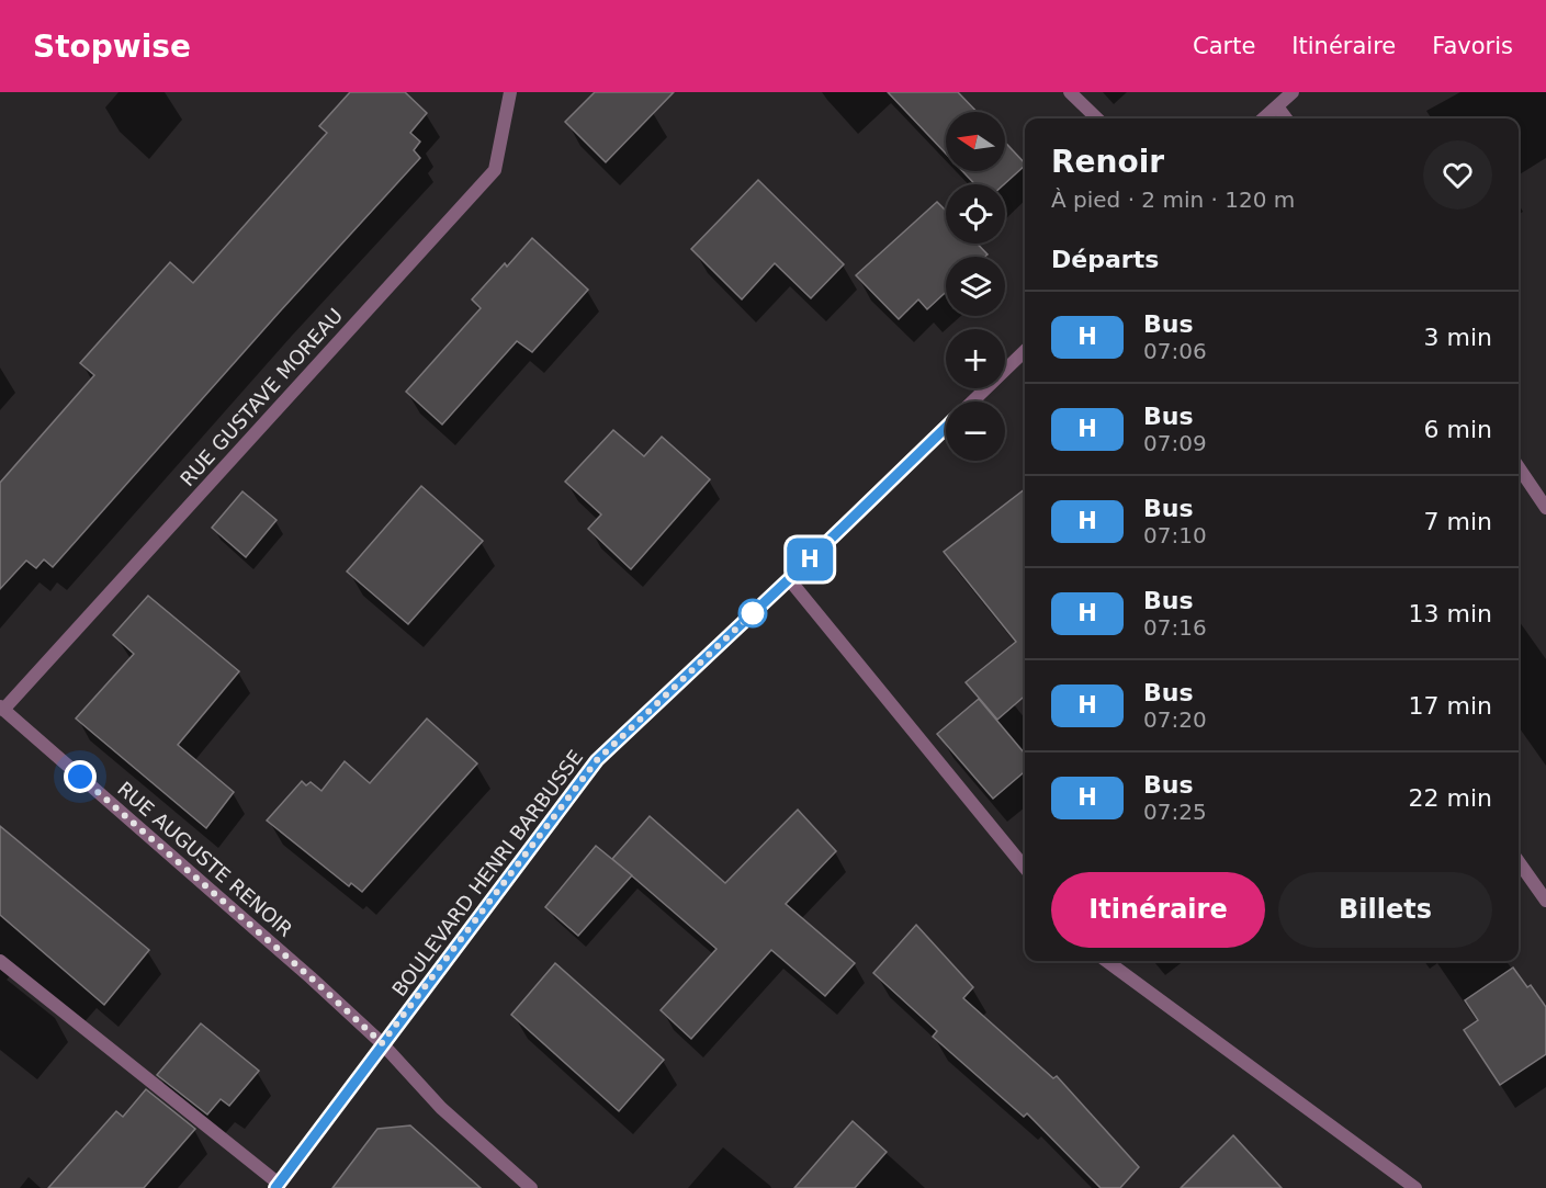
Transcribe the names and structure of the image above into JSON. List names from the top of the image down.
{
  "streets": {
    "street": ["RUE GUSTAVE MOREAU", "RUE AUGUSTE RENOIR", "BOULEVARD HENRI BARBUSSE"]
  },
  "crossings": [
    ["RUE GUSTAVE MOREAU", "RUE AUGUSTE RENOIR"],
    ["RUE AUGUSTE RENOIR", "BOULEVARD HENRI BARBUSSE"]
  ],
  "lines": ["bus line H"],
  "north": "left",
  "page": {
    "header": "Stopwise",
    "nav": ["Carte", "Itinéraire", "Favoris"],
    "on_map": "H",
    "map_buttons": ["+", "−"],
    "heading": [
      ["Renoir", "À pied · 2 min · 120 m"],
      "Départs"
    ],
    "list": [
      {
        "mark": "H",
        "name": "Bus",
        "note": "07:06",
        "value": "3 min"
      },
      {
        "mark": "H",
        "name": "Bus",
        "note": "07:09",
        "value": "6 min"
      },
      {
        "mark": "H",
        "name": "Bus",
        "note": "07:10",
        "value": "7 min"
      },
      {
        "mark": "H",
        "name": "Bus",
        "note": "07:16",
        "value": "13 min"
      },
      {
        "mark": "H",
        "name": "Bus",
        "note": "07:20",
        "value": "17 min"
      },
      {
        "mark": "H",
        "name": "Bus",
        "note": "07:25",
        "value": "22 min"
      }
    ],
    "buttons": ["Itinéraire", "Billets"]
  }
}
